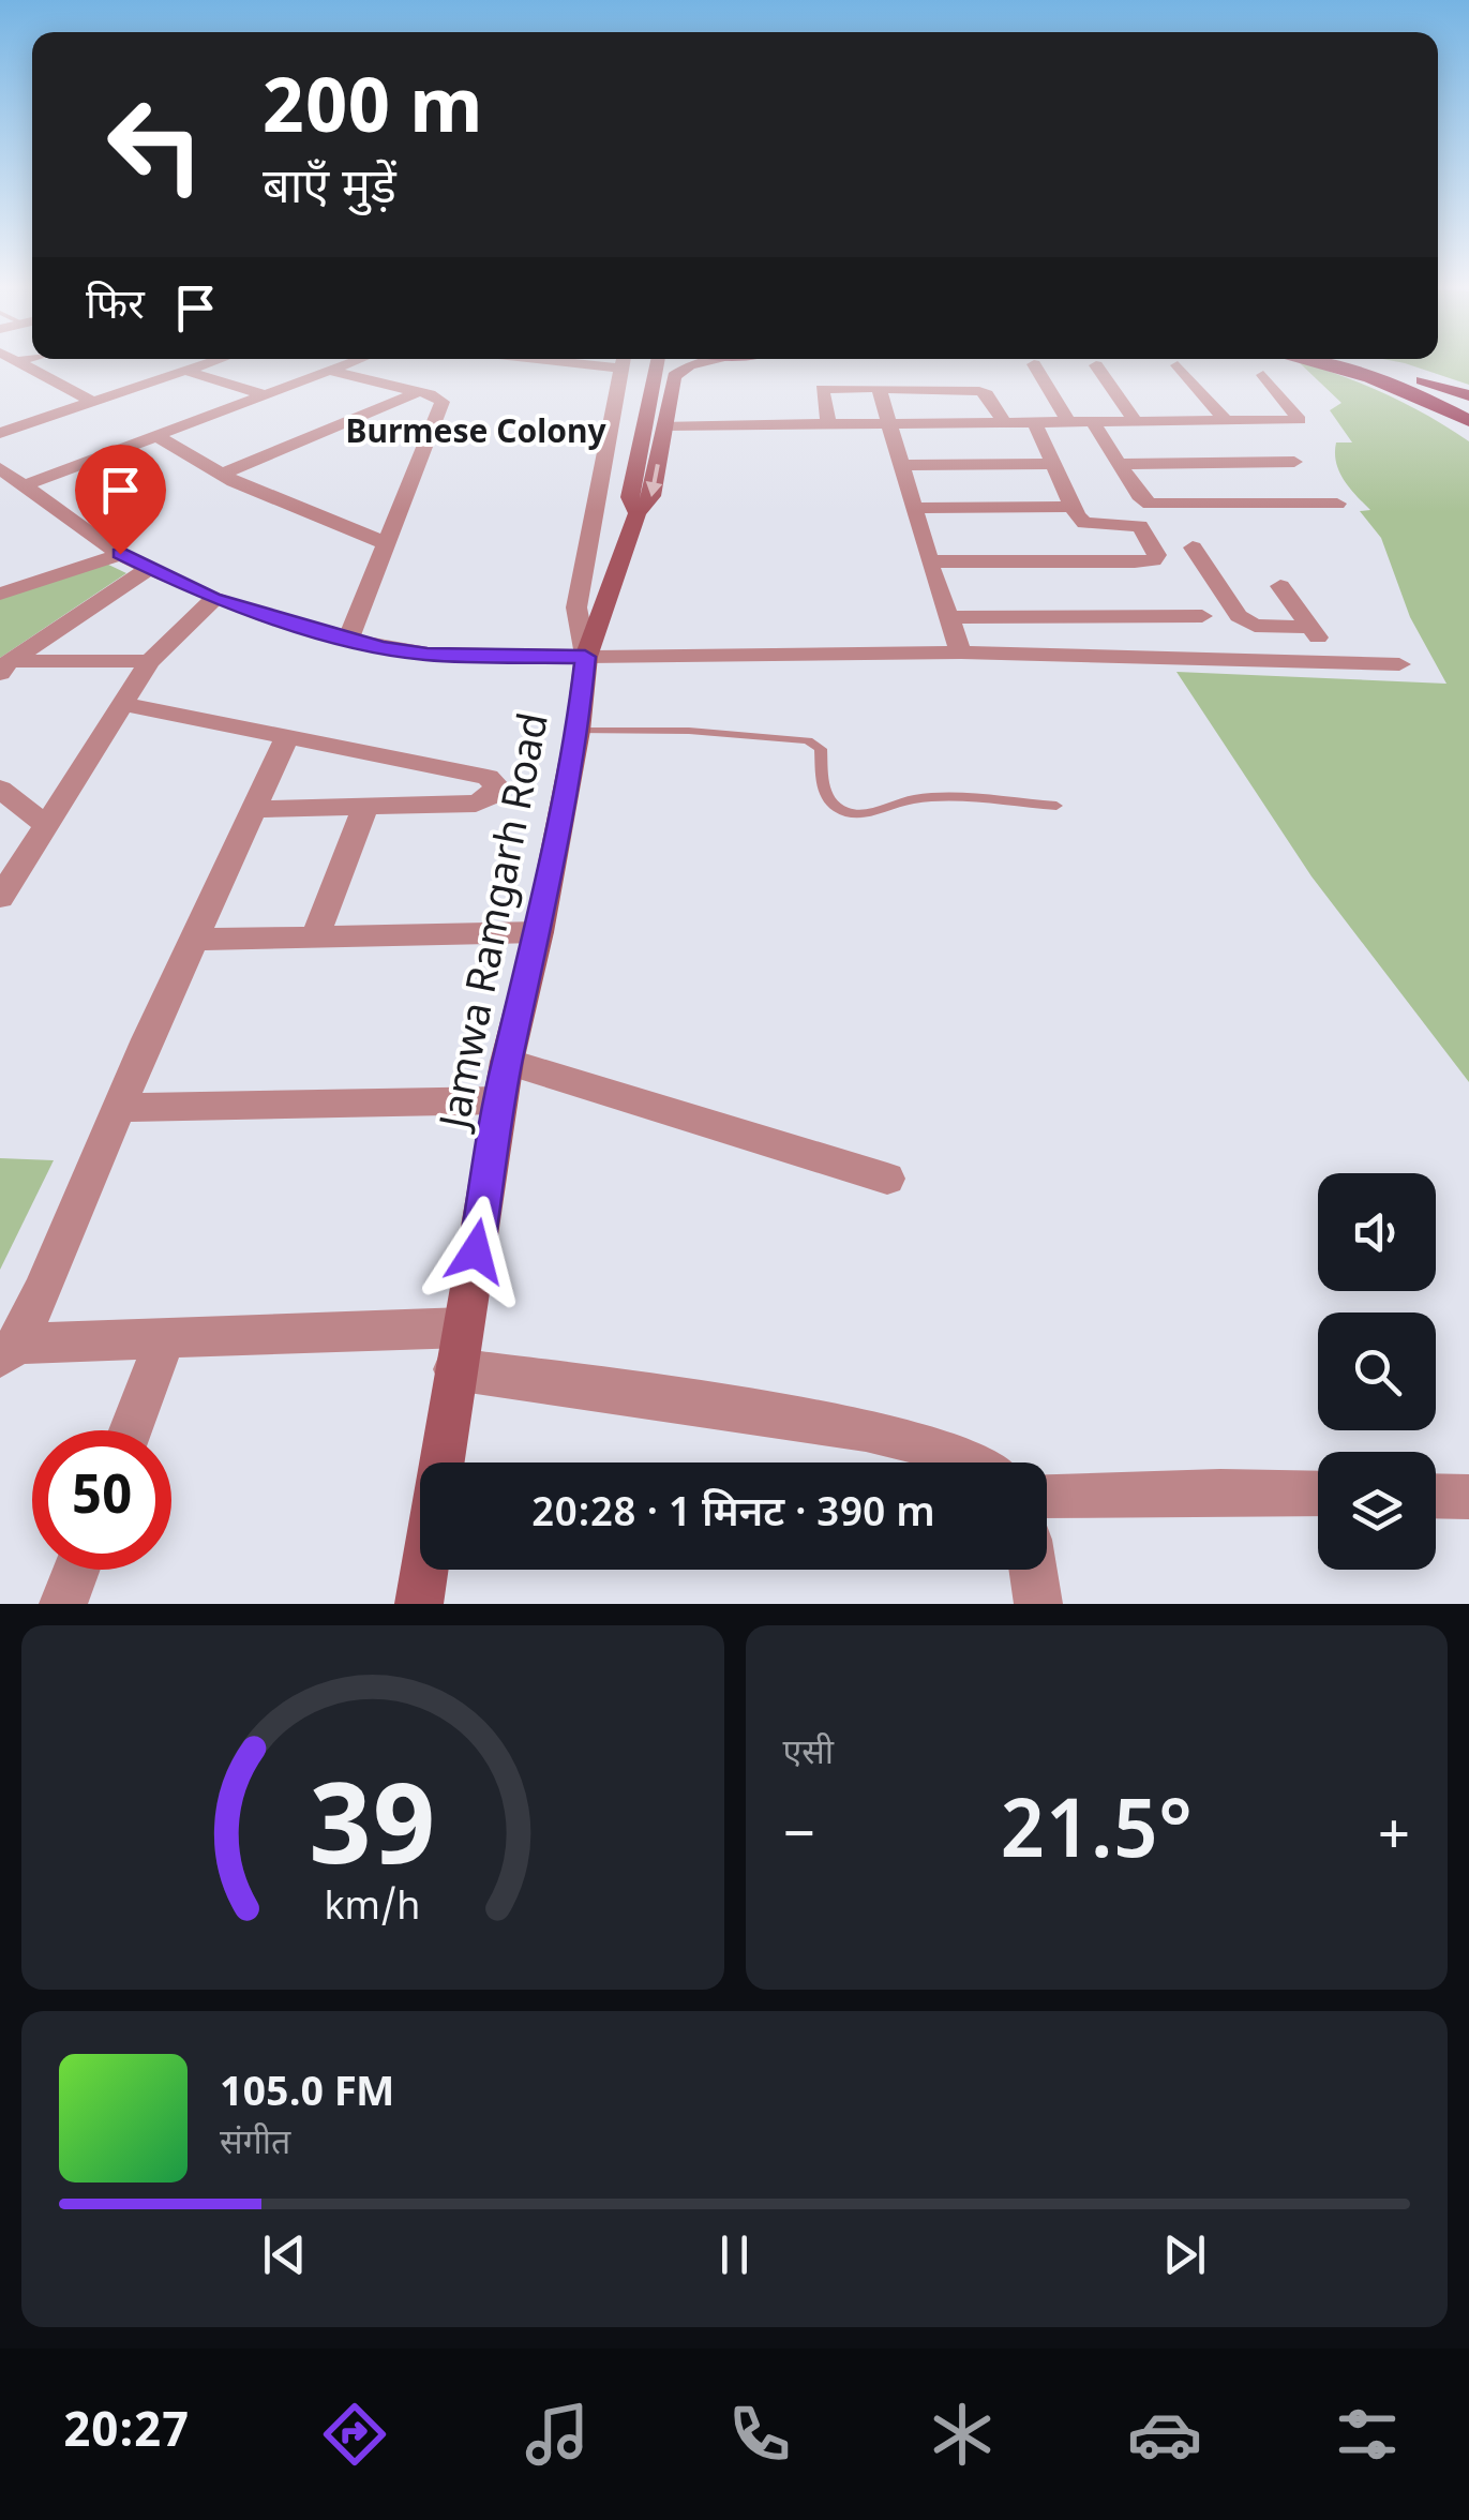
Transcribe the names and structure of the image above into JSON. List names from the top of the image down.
{
  "streets": {
    "main road": ["Jamwa Ramgarh Road"]
  },
  "districts": ["Burmese Colony"],
  "page": {
    "turn": ["200 m", "बाएँ मुड़ें"],
    "then": "फिर",
    "limit": "50",
    "trip": "20:28 · 1 मिनट · 390 m",
    "tile": "एसी",
    "heat": ["−", "21.5°", "+"],
    "song": ["105.0 FM", "संगीत"],
    "tabs": "20:27",
    "gauge": ["39", "km/h"]
  }
}
